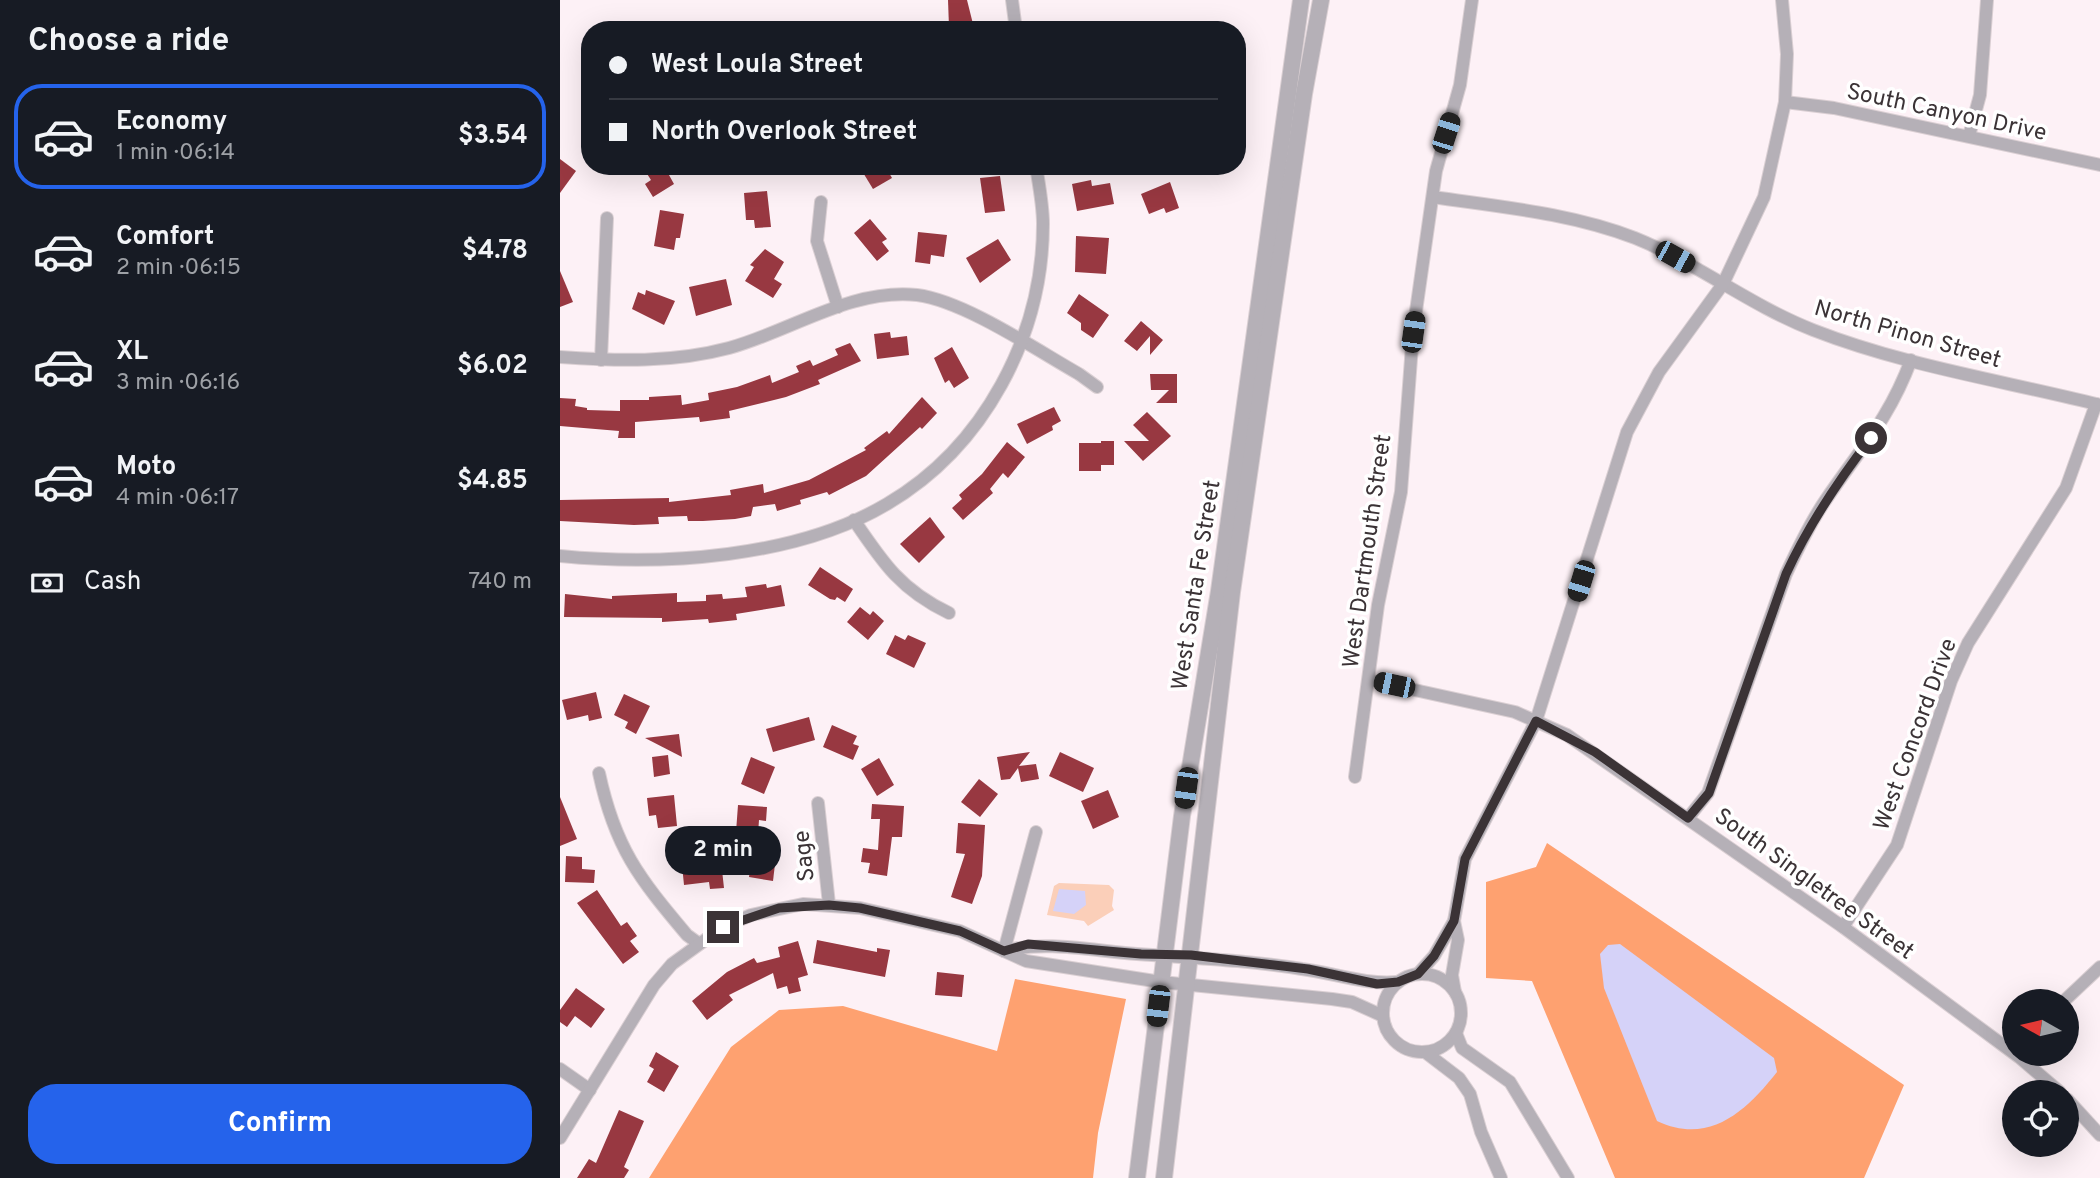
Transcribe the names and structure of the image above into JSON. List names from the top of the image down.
{
  "streets": {
    "street": [
      "South Canyon Drive",
      "North Pinon Street",
      "West Dartmouth Street",
      "West Santa Fe Street",
      "West Concord Drive",
      "Sage",
      "South Singletree Street"
    ]
  },
  "crossings": [
    ["North Pinon Street", "West Dartmouth Street"],
    ["North Pinon Street", "West Concord Drive"],
    ["West Dartmouth Street", "South Singletree Street"],
    ["West Concord Drive", "South Singletree Street"]
  ],
  "north": "left",
  "page": {
    "heading": "Choose a ride",
    "banner": ["West Loula Street", "North Overlook Street"],
    "list": [
      {
        "name": "Economy",
        "note": "1 min · 06:14",
        "value": "$3.54"
      },
      {
        "name": "Comfort",
        "note": "2 min · 06:15",
        "value": "$4.78"
      },
      {
        "name": "XL",
        "note": "3 min · 06:16",
        "value": "$6.02"
      },
      {
        "name": "Moto",
        "note": "4 min · 06:17",
        "value": "$4.85"
      }
    ],
    "pay": ["Cash", "740 m"],
    "bubble": "2 min",
    "buttons": "Confirm"
  }
}
